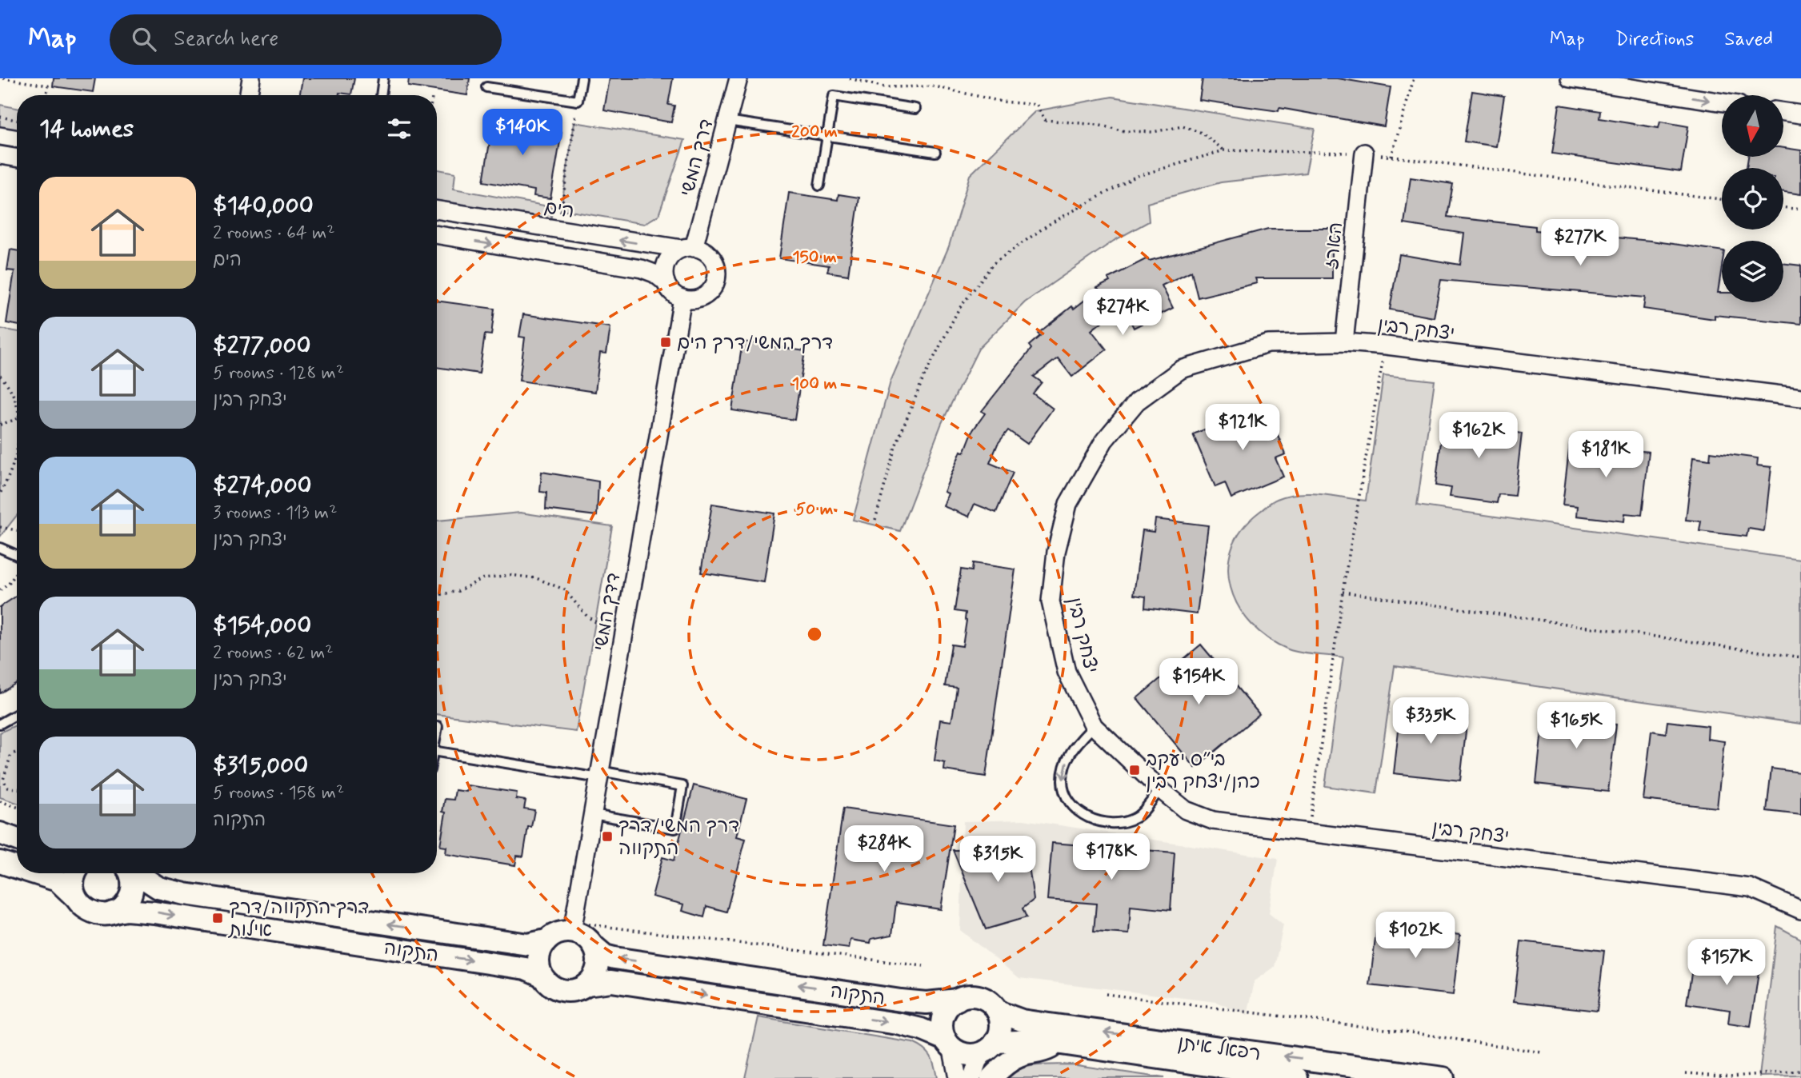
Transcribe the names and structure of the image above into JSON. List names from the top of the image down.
{
  "streets": {
    "street": [
      "דרך המשי",
      "הים",
      "הארז",
      "יצחק רבין",
      "דדך המשי",
      "התקוה",
      "רפאל איתן"
    ]
  },
  "crossings": [
    ["דרך המשי", "הים"],
    ["דרך המשי", "דדך המשי"],
    ["הים", "דדך המשי"],
    ["הארז", "יצחק רבין"],
    ["דדך המשי", "התקוה"],
    ["התקוה", "רפאל איתן"]
  ],
  "places": {
    "transit": [
      "דרך המשי/דרך הים",
      "בי״ס יעקב כהן/יצחק רבין",
      "דרך המשי/דרך התקווה",
      "דרך התקווה/דרך אילות"
    ]
  },
  "north": "bottom",
  "page": {
    "header": "Map",
    "search": "Search here",
    "nav": ["Map", "Directions", "Saved"],
    "heading": "14 homes",
    "price": [
      "$140K",
      "$277K",
      "$274K",
      "$121K",
      "$162K",
      "$181K",
      "$154K",
      "$335K",
      "$165K",
      "$284K",
      "$178K",
      "$315K",
      "$102K",
      "$157K"
    ],
    "list": [
      {
        "name": "$140,000",
        "note": "2 rooms · 64 m² · הים"
      },
      {
        "name": "$277,000",
        "note": "5 rooms · 128 m² · יצחק רבין"
      },
      {
        "name": "$274,000",
        "note": "3 rooms · 113 m² · יצחק רבין"
      },
      {
        "name": "$154,000",
        "note": "2 rooms · 62 m² · יצחק רבין"
      },
      {
        "name": "$315,000",
        "note": "5 rooms · 158 m² · התקוה"
      }
    ]
  },
  "rings": [
    "200 m",
    "150 m",
    "100 m",
    "50 m"
  ]
}
